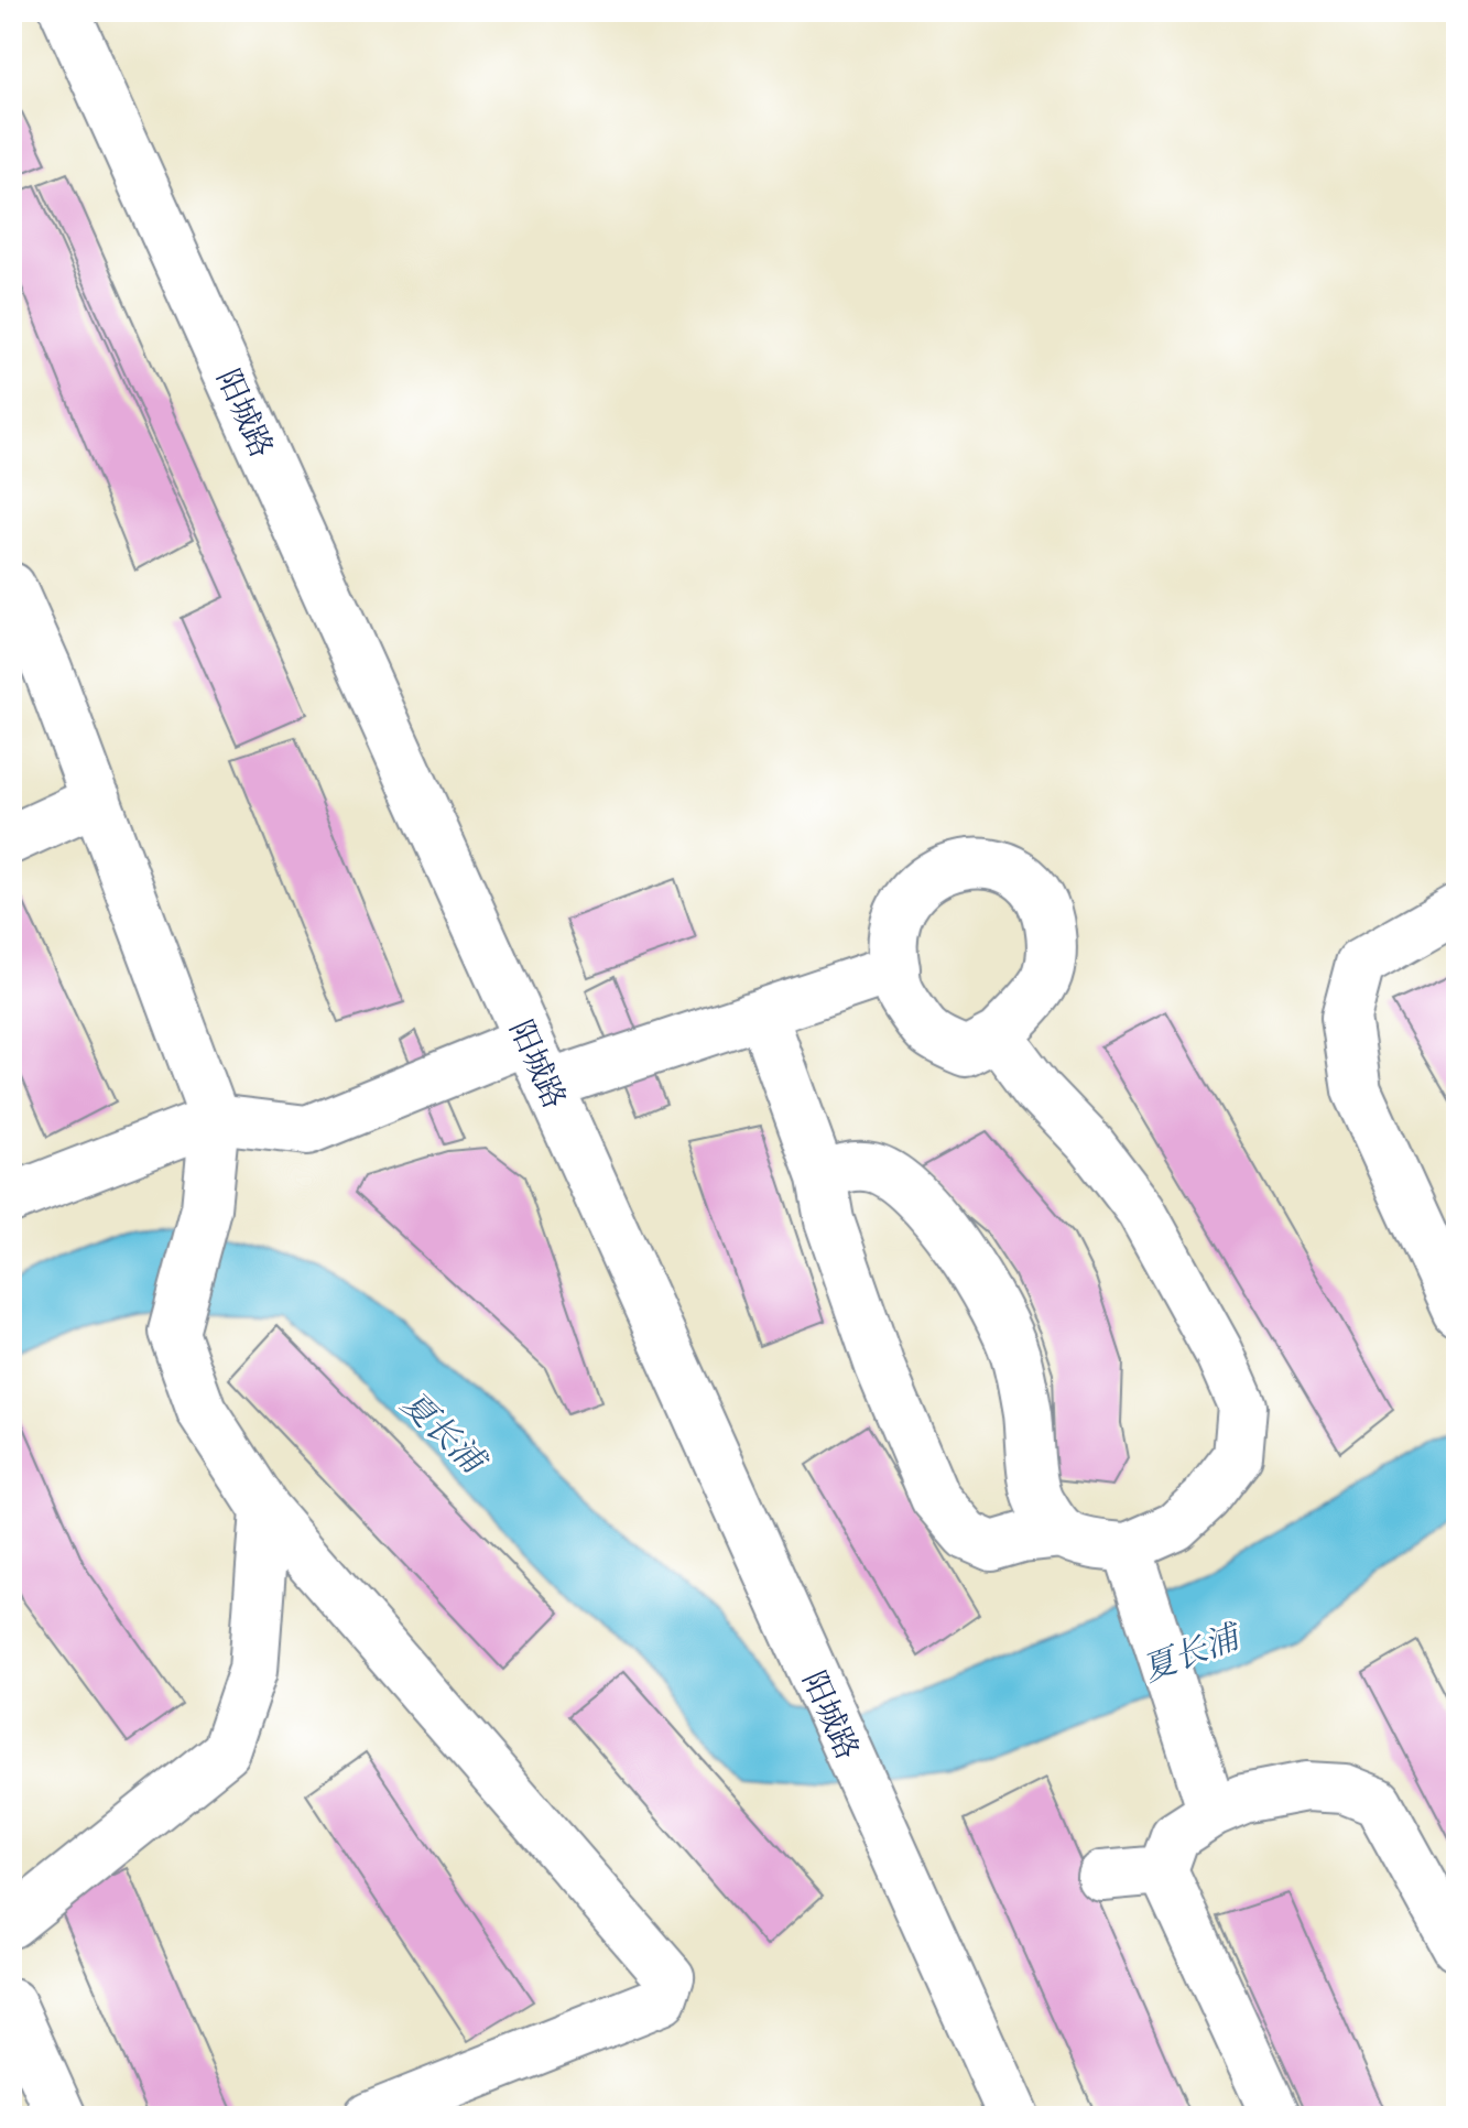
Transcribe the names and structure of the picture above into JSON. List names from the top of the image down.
{
  "streets": {
    "street": ["阳城路"]
  },
  "water": ["夏长浦"]
}
